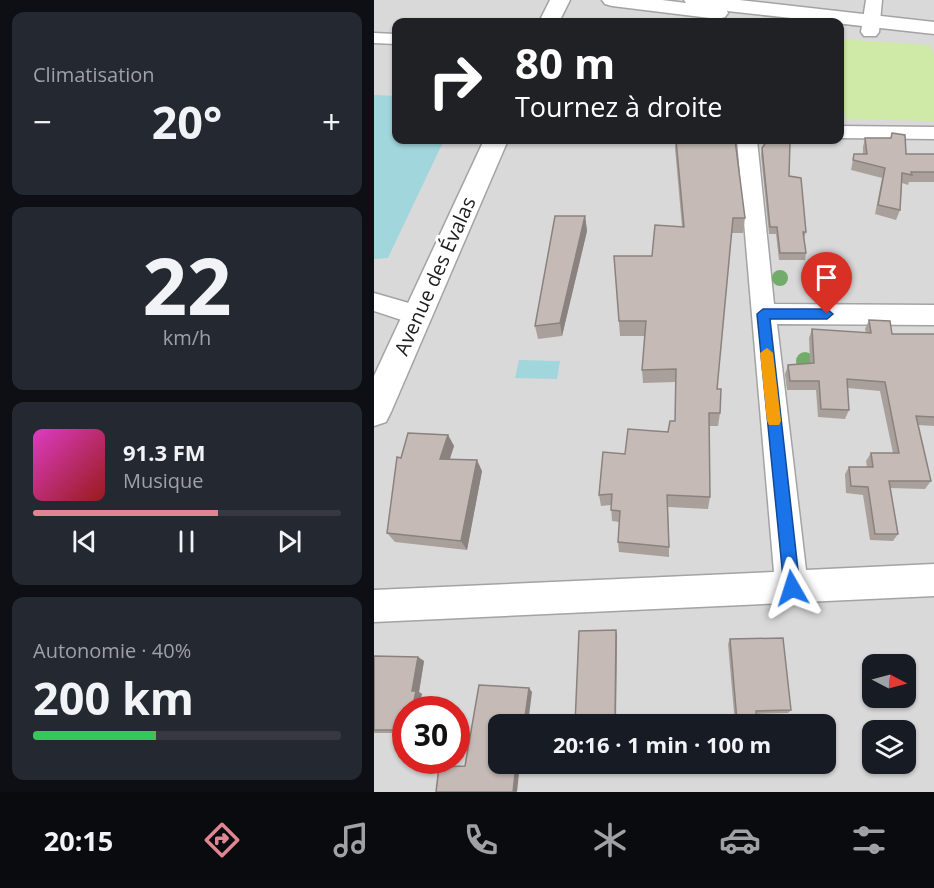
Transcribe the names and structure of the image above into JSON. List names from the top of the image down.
{
  "streets": {
    "street": ["Avenue des Évalas"]
  },
  "north": "right",
  "page": {
    "tile": [
      "Climatisation",
      ["22", "km/h"],
      ["Autonomie · 40%", "200 km"]
    ],
    "turn": ["80 m", "Tournez à droite"],
    "heat": ["−", "20°", "+"],
    "song": ["91.3 FM", "Musique"],
    "limit": "30",
    "trip": "20:16 · 1 min · 100 m",
    "tabs": "20:15"
  }
}
